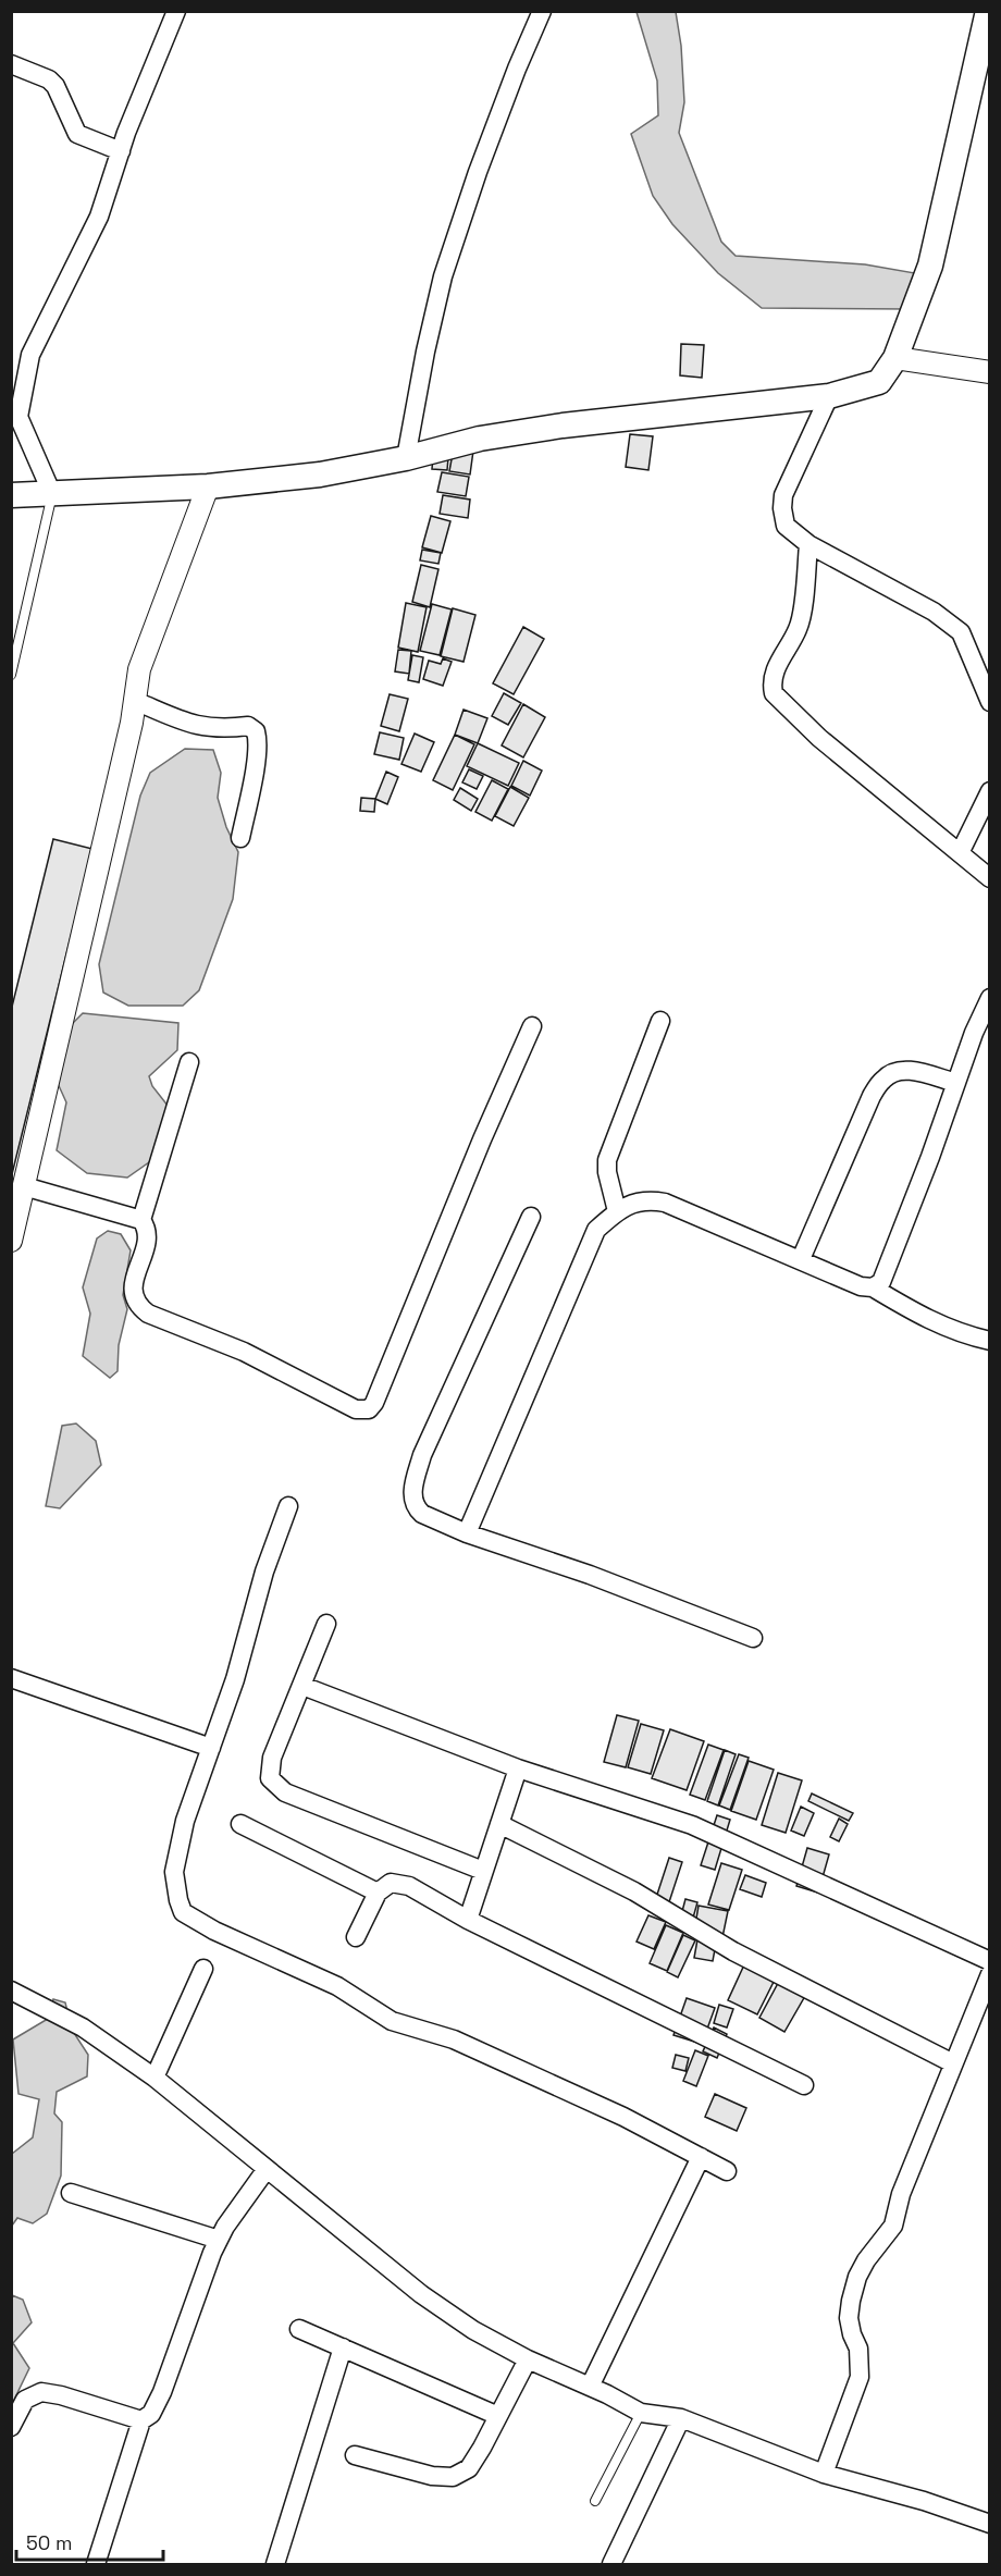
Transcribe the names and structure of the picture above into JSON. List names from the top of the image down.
{
  "scale_bar": "50 m"
}
